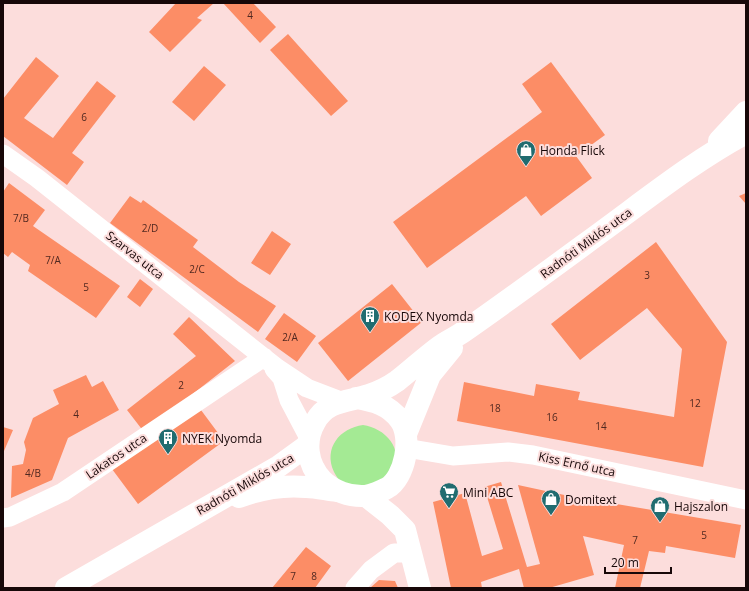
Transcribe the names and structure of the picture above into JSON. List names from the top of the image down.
{
  "streets": {
    "street": [
      "Radnóti Miklós utca",
      "Szarvas utca",
      "Lakatos utca",
      "Kiss Ernő utca"
    ]
  },
  "crossings": [
    ["Radnóti Miklós utca", "Szarvas utca"],
    ["Radnóti Miklós utca", "Kiss Ernő utca"],
    ["Szarvas utca", "Lakatos utca"],
    ["Szarvas utca", "Kiss Ernő utca"]
  ],
  "places": {
    "shop": ["Honda Flick", "Domitext", "Hajszalon"],
    "building": ["KODEX Nyomda", "NYEK Nyomda"],
    "supermarket": ["Mini ABC"]
  },
  "house_numbers": [
    "4",
    "6",
    "7/B",
    "2/D",
    "7/A",
    "2/C",
    "3",
    "5",
    "2/A",
    "2",
    "12",
    "18",
    "4",
    "16",
    "14",
    "4/B",
    "5",
    "7",
    "7",
    "8"
  ],
  "scale_bar": "20 m"
}
